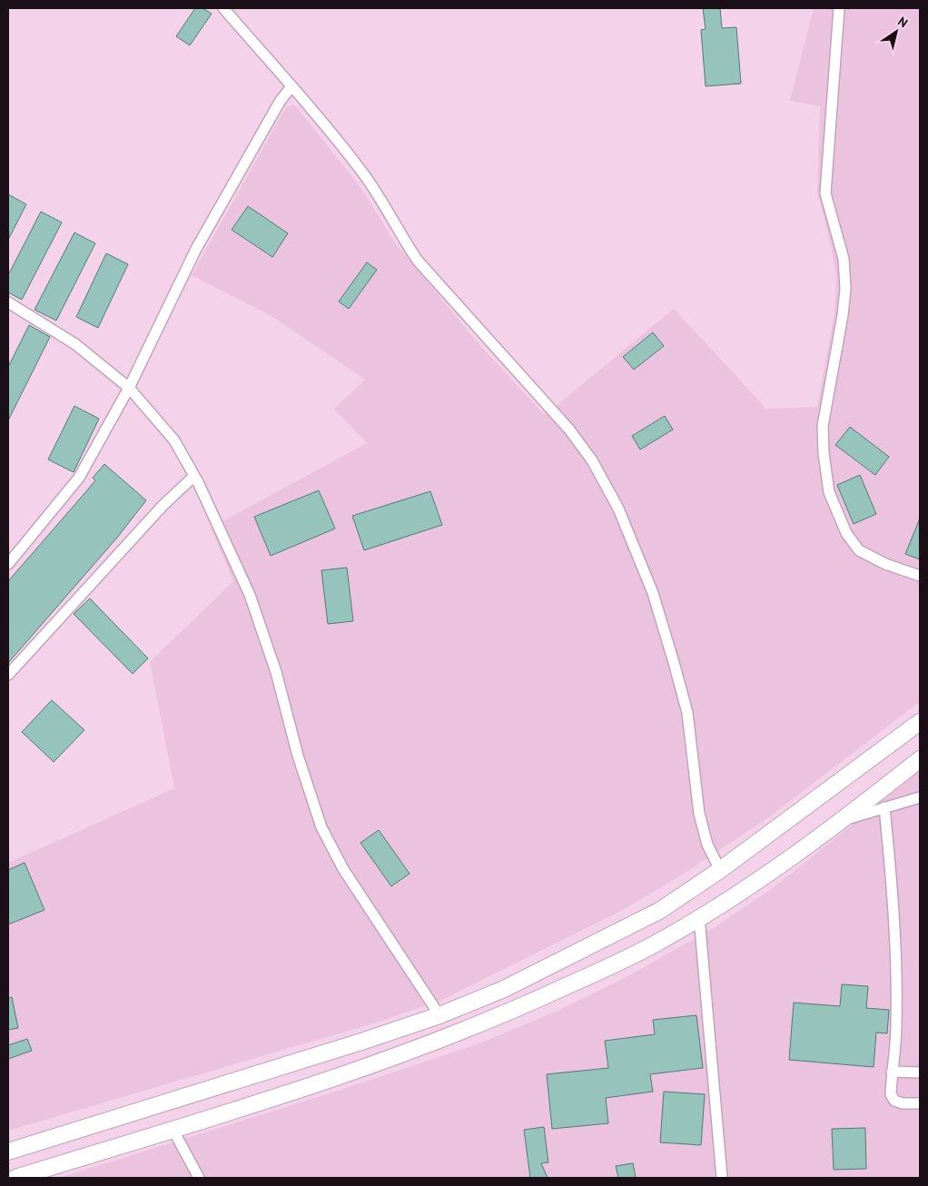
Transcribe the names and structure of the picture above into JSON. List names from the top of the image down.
{
  "north": "top right"
}
